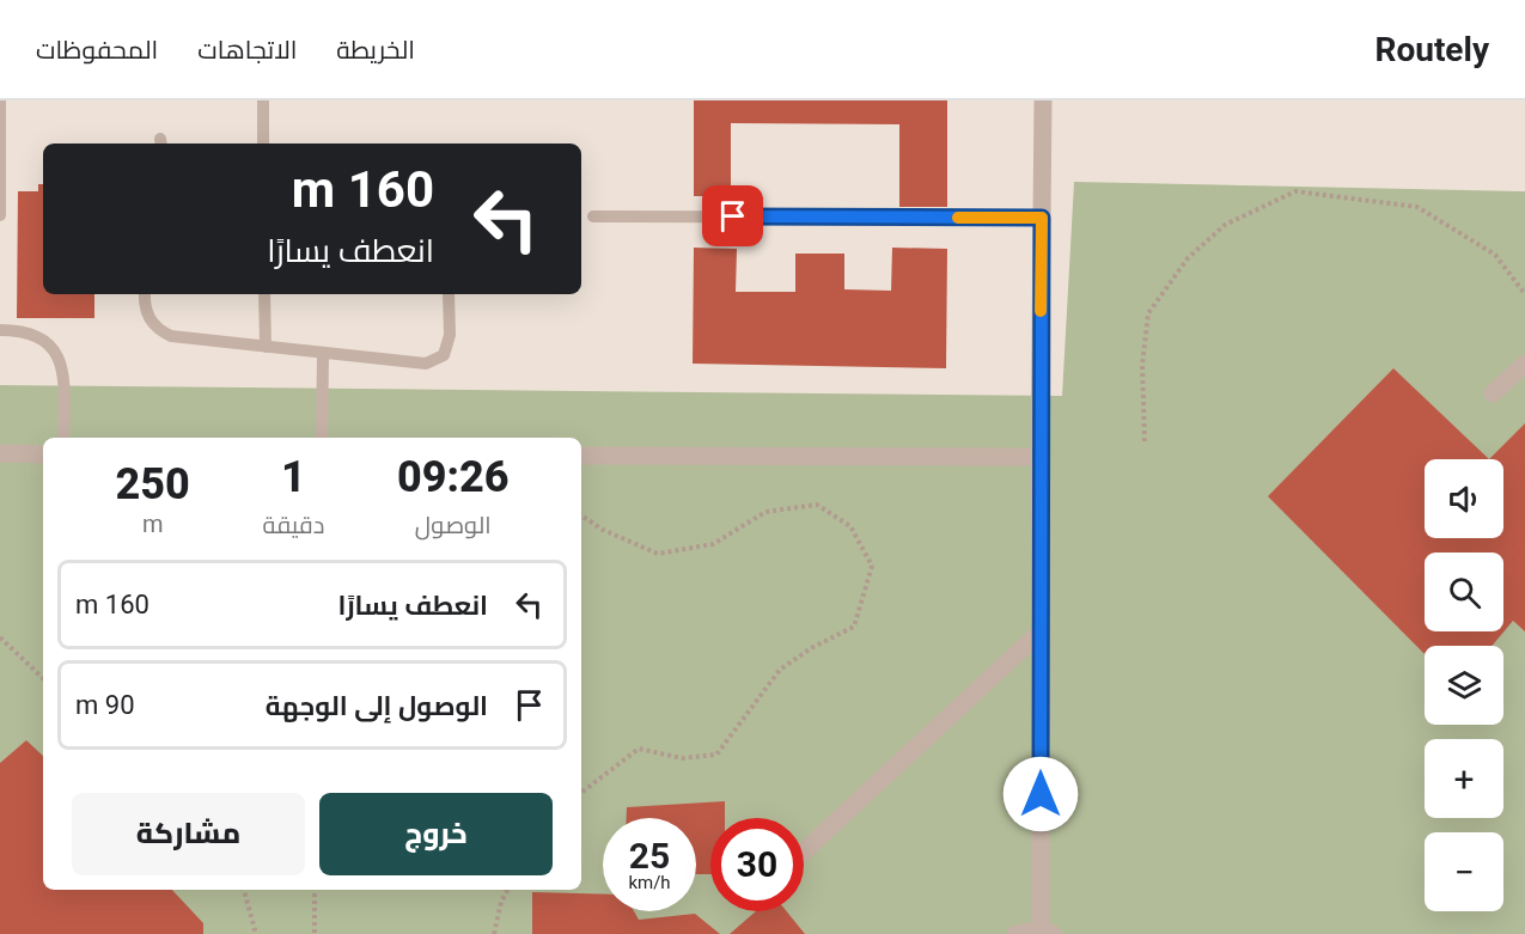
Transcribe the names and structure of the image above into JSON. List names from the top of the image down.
{
  "page": {
    "header": "Routely",
    "nav": ["الخريطة", "الاتجاهات", "المحفوظات"],
    "turn": ["160 m", "انعطف يسارًا"],
    "eta": [
      "09:26",
      "الوصول",
      "1",
      "دقيقة",
      "250",
      "m"
    ],
    "map_buttons": ["+", "−"],
    "list": [
      {
        "name": "انعطف يسارًا",
        "value": "160 m"
      },
      {
        "name": "الوصول إلى الوجهة",
        "value": "90 m"
      }
    ],
    "buttons": ["خروج", "مشاركة"],
    "speed": "25 km/h",
    "limit": "30"
  }
}
